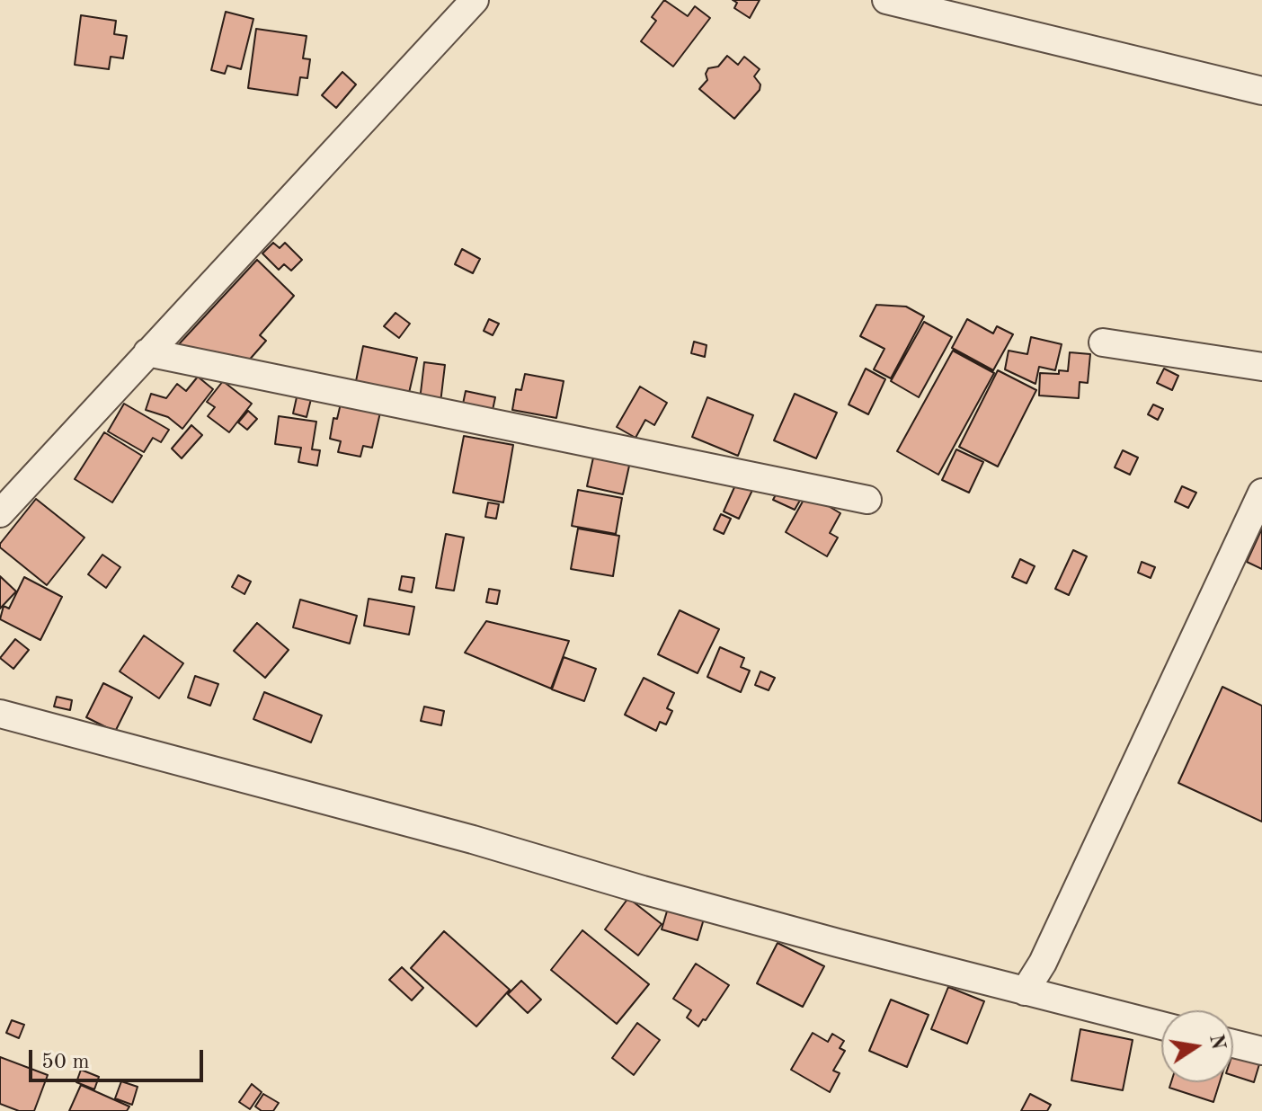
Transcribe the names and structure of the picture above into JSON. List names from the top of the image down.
{
  "scale_bar": "50 m",
  "north": "right"
}
